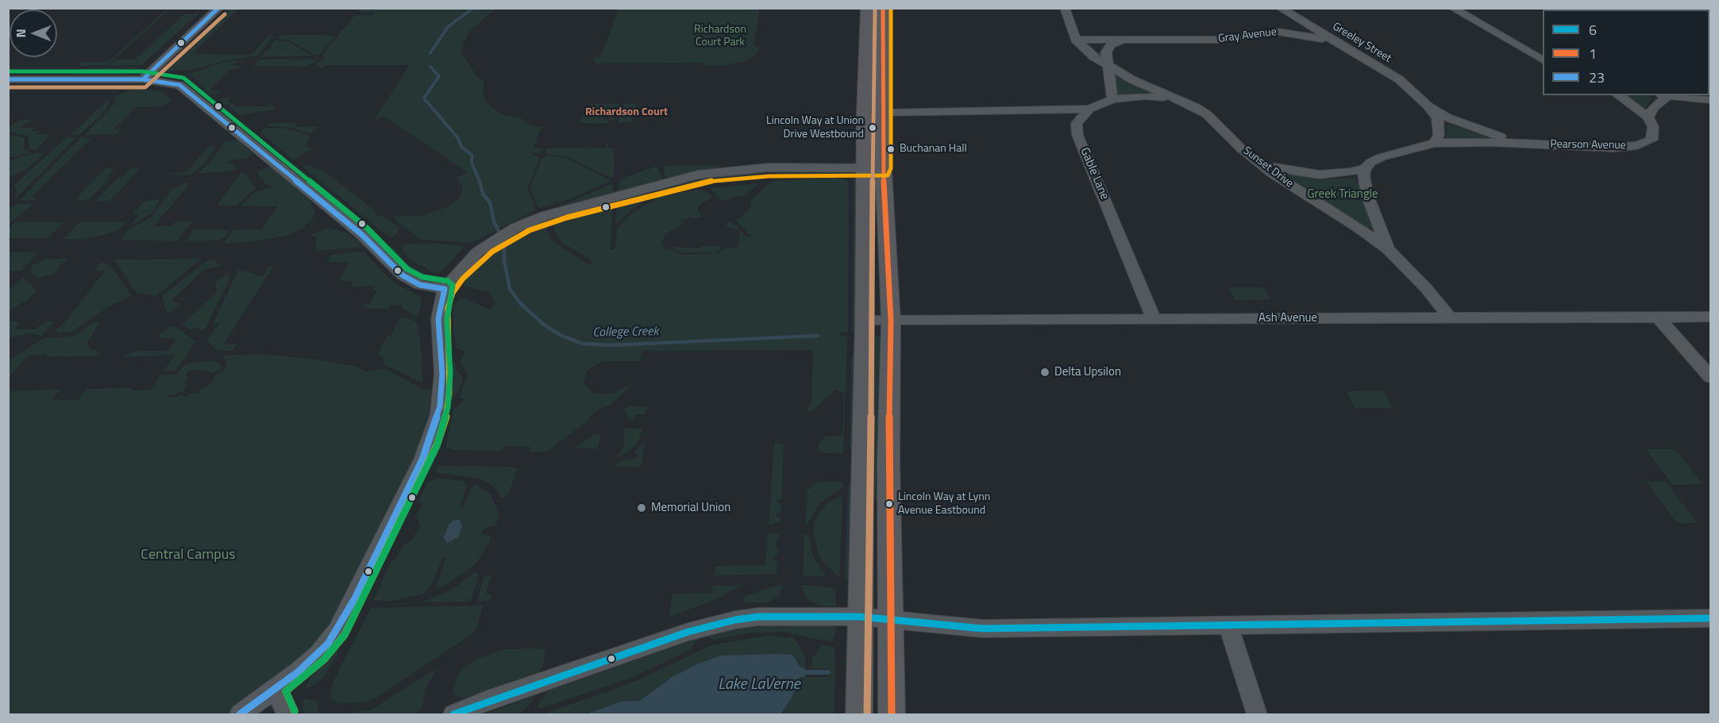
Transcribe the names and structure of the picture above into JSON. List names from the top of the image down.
{
  "streets": {
    "street": [
      "Gray Avenue",
      "Greeley Street",
      "Pearson Avenue",
      "Sunset Drive",
      "Gable Lane",
      "Ash Avenue"
    ]
  },
  "crossings": [
    ["Gray Avenue", "Greeley Street"],
    ["Gray Avenue", "Sunset Drive"],
    ["Greeley Street", "Pearson Avenue"],
    ["Pearson Avenue", "Sunset Drive"],
    ["Sunset Drive", "Ash Avenue"],
    ["Gable Lane", "Ash Avenue"]
  ],
  "districts": ["Richardson Court"],
  "water": ["College Creek", "Lake LaVerne"],
  "parks": ["Richardson Court Park", "Greek Triangle", "Central Campus"],
  "places": [
    "Lincoln Way at Union Drive Westbound",
    "Buchanan Hall",
    "Delta Upsilon",
    "Lincoln Way at Lynn Avenue Eastbound",
    "Memorial Union"
  ],
  "lines": ["transit line 1", "transit line 23", "transit line 6"],
  "legend": ["6", "1", "23"],
  "north": "left"
}
